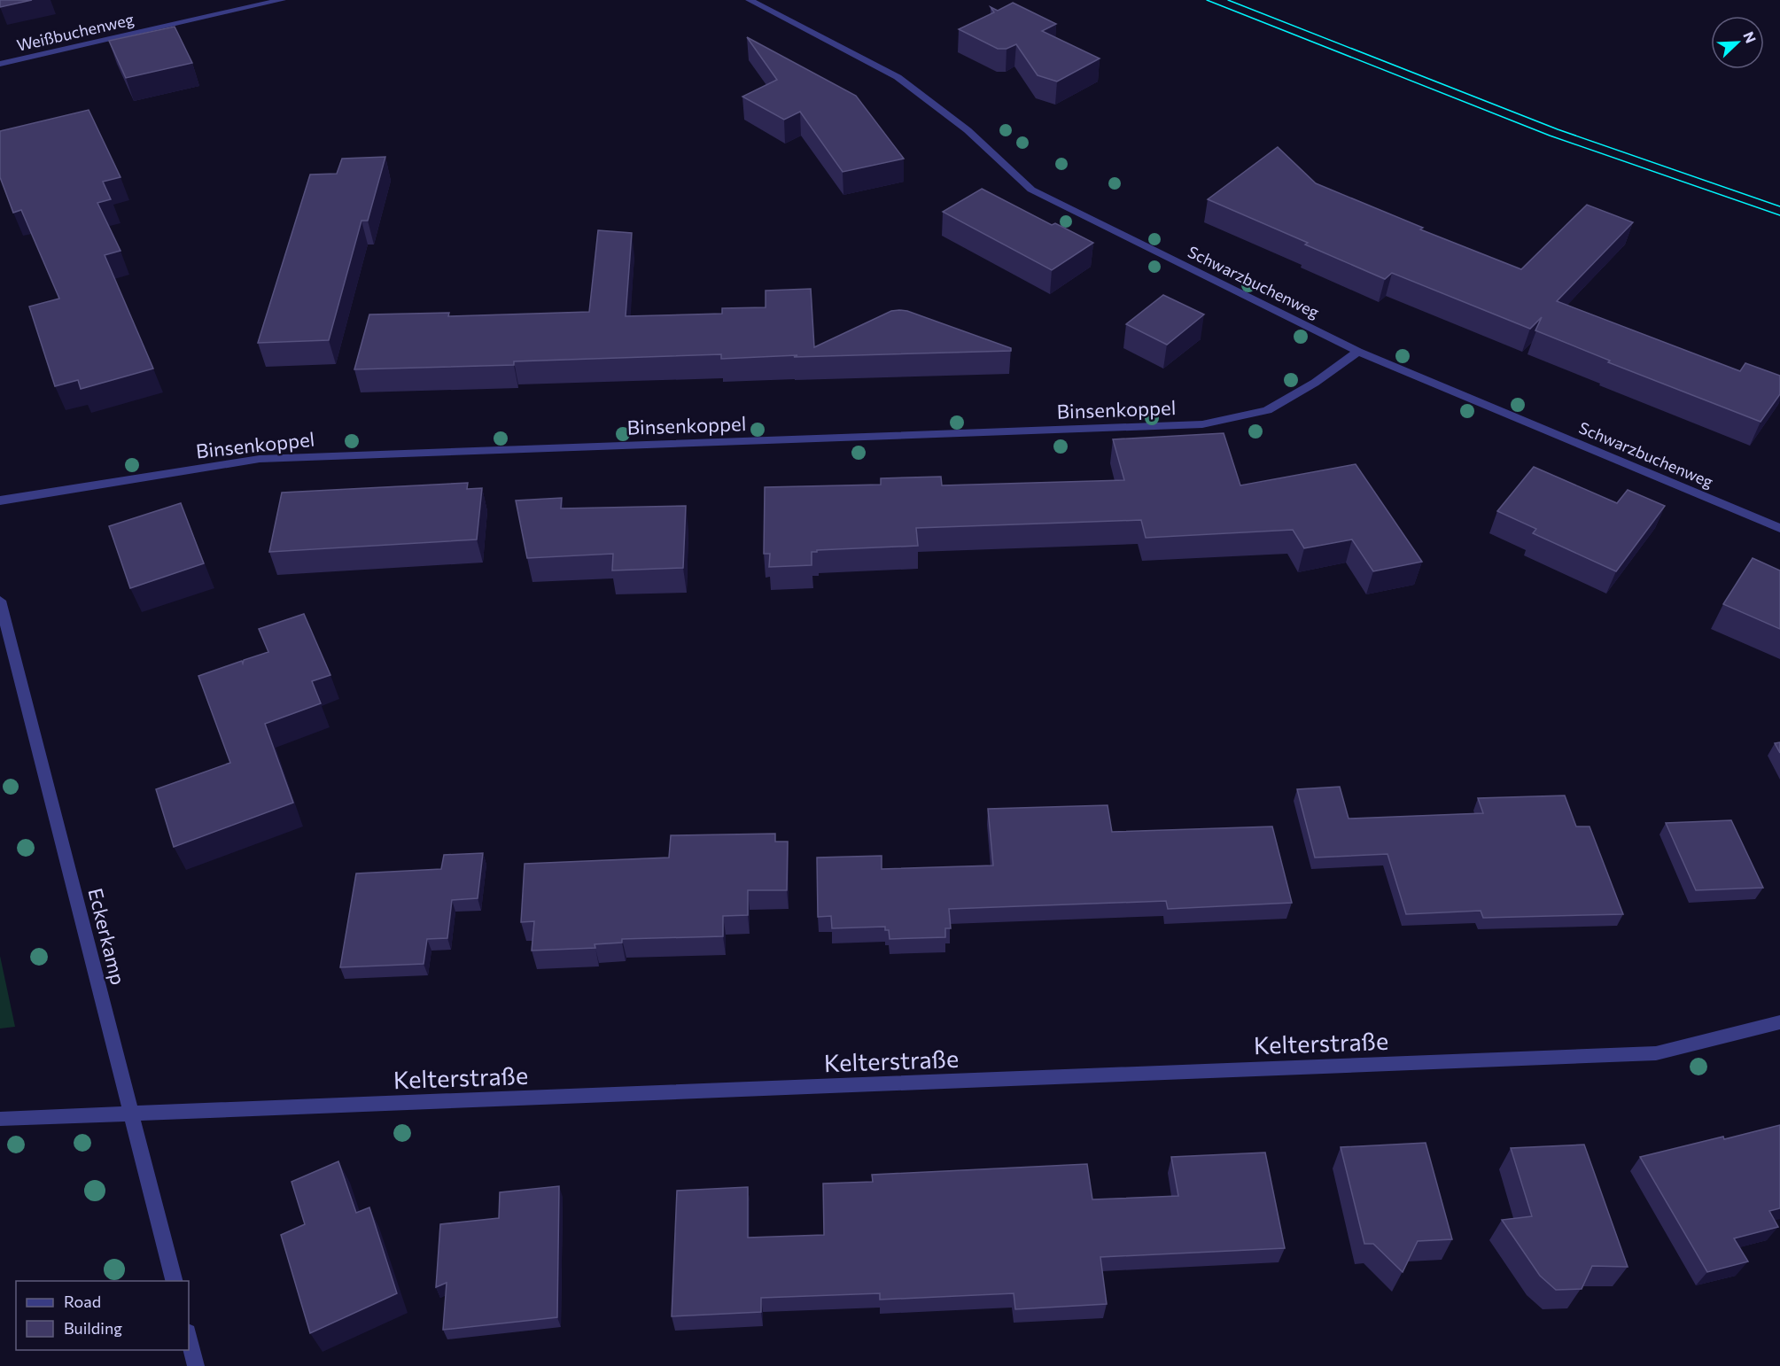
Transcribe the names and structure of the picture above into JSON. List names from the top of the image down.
{
  "streets": {
    "street": [
      "Weißbuchenweg",
      "Schwarzbuchenweg",
      "Binsenkoppel",
      "Eckerkamp",
      "Kelterstraße"
    ]
  },
  "crossings": [
    ["Schwarzbuchenweg", "Binsenkoppel"],
    ["Eckerkamp", "Kelterstraße"]
  ],
  "legend": ["Road", "Building"],
  "north": "top right"
}
